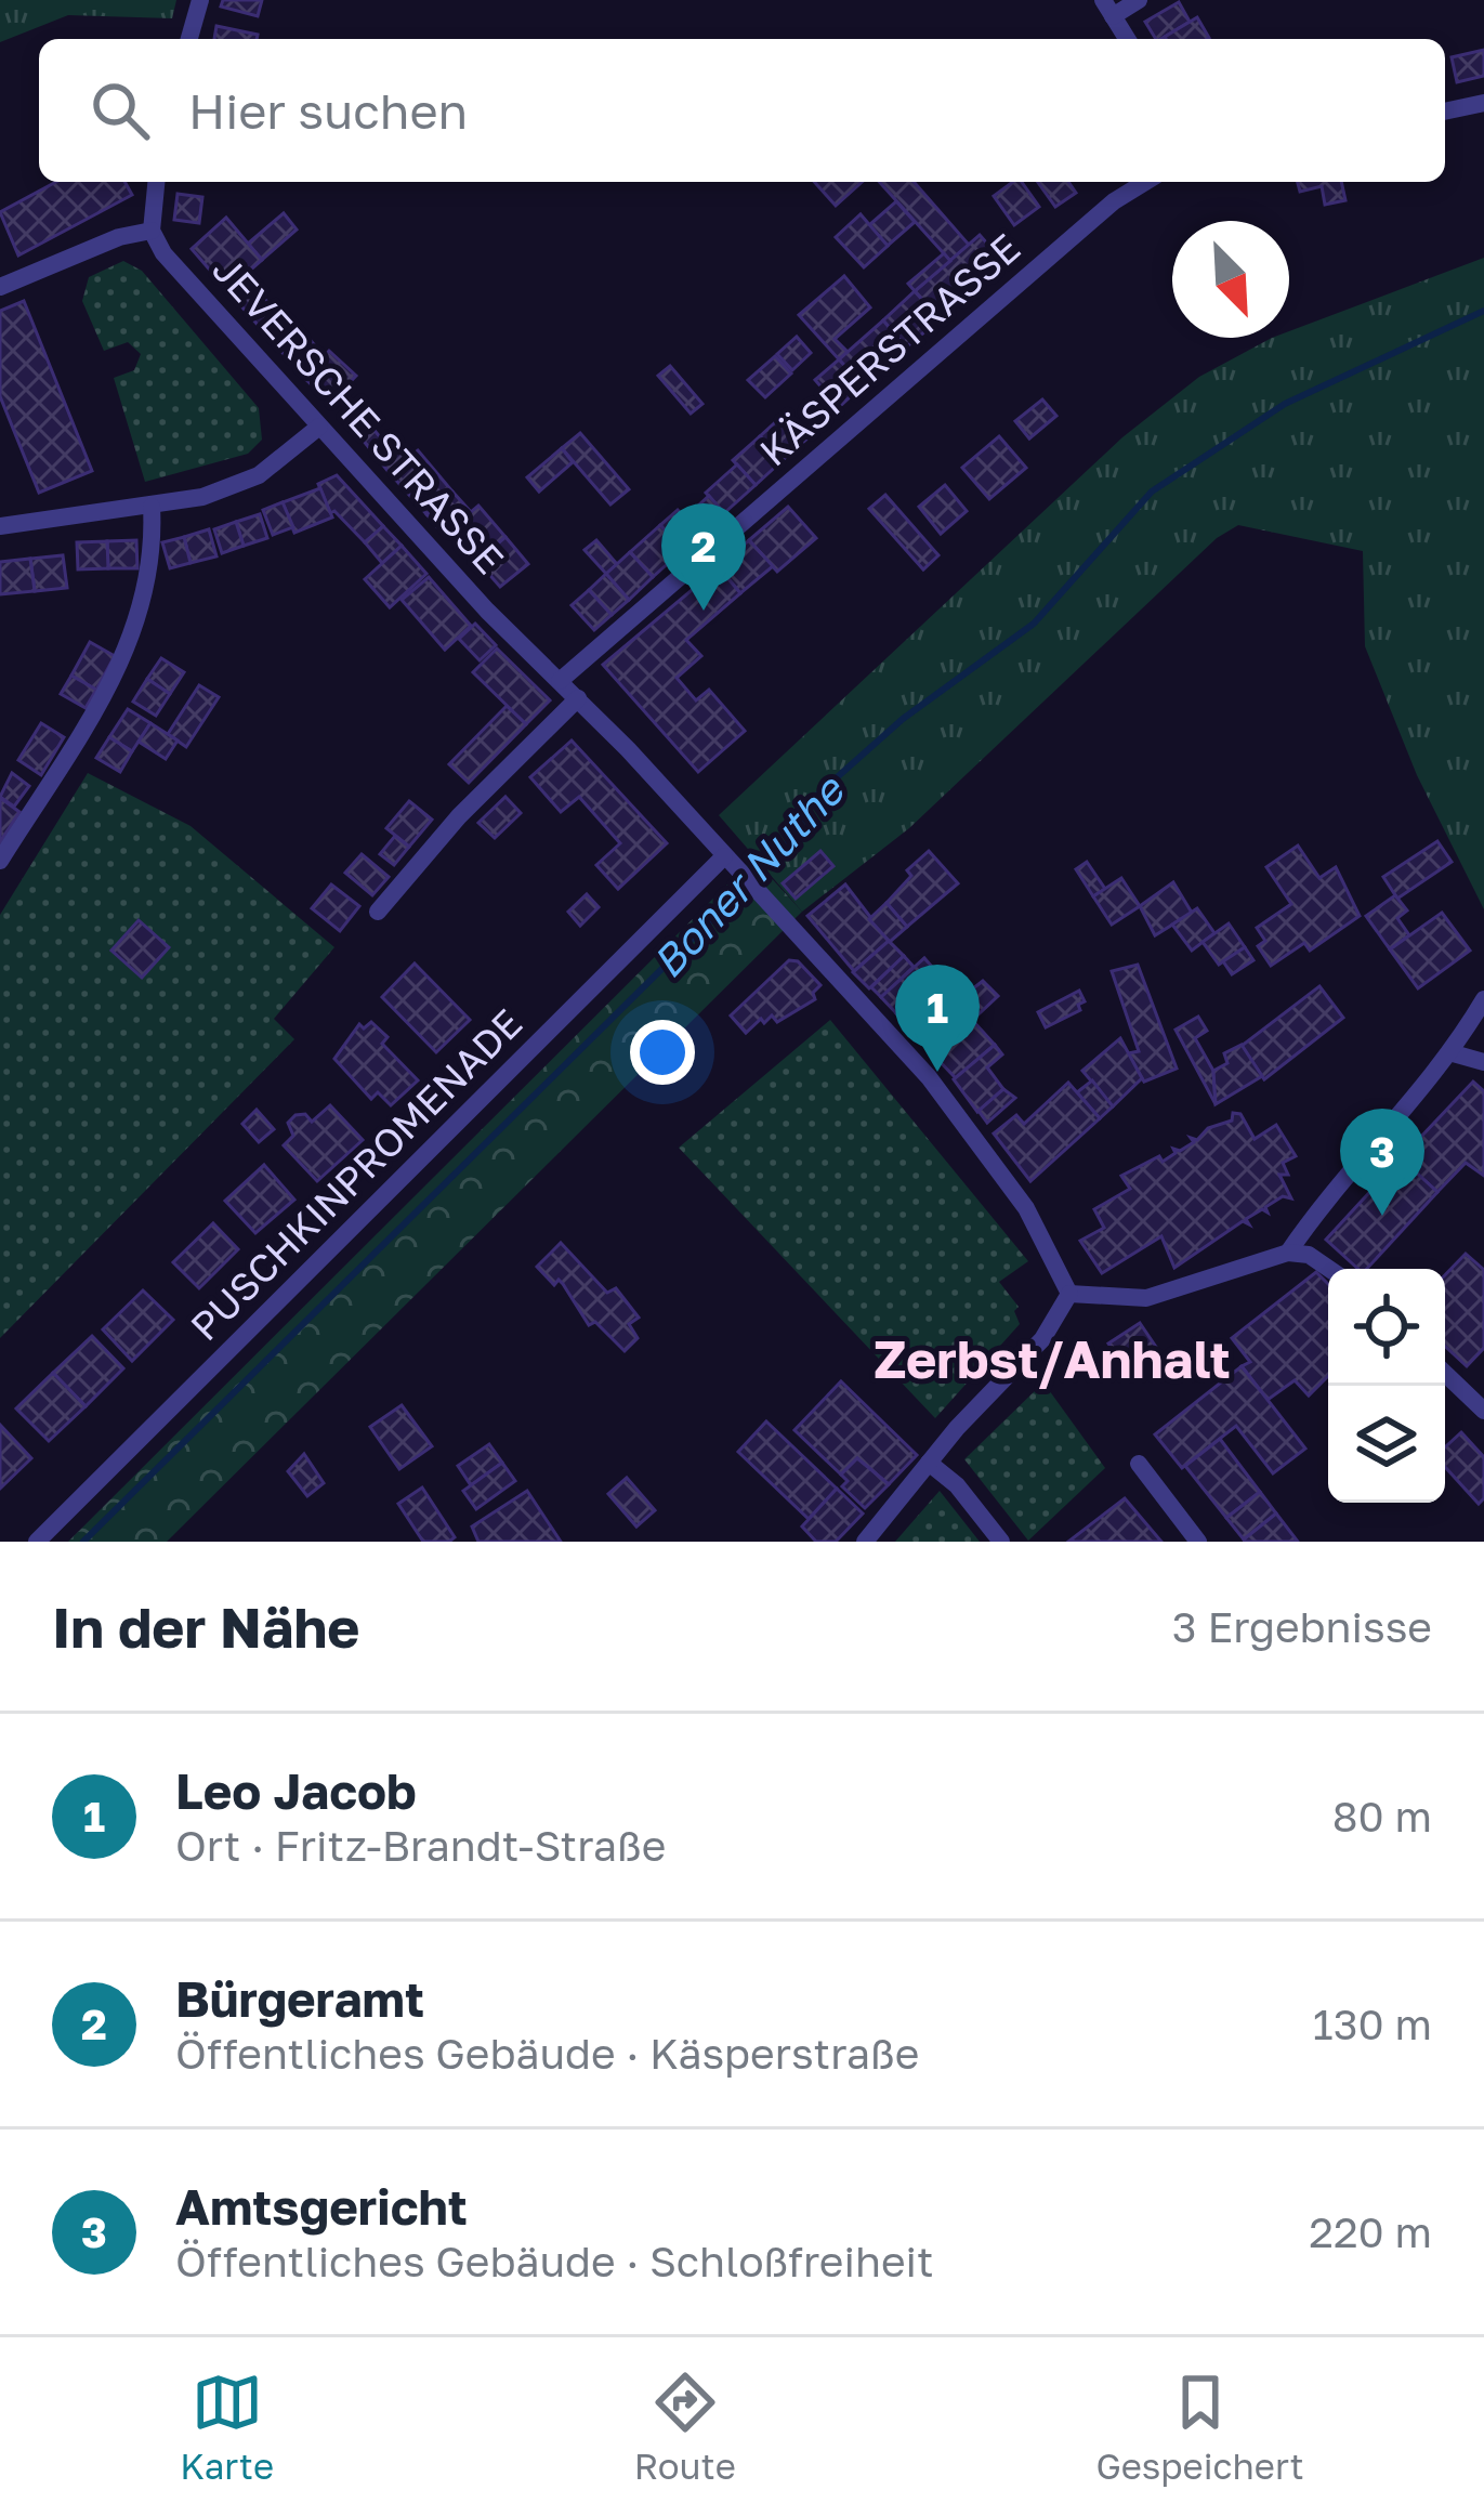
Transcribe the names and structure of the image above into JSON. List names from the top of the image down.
{
  "streets": {
    "street": ["KÄSPERSTRASSE", "JEVERSCHE STRASSE", "PUSCHKINPROMENADE"]
  },
  "crossings": [
    ["KÄSPERSTRASSE", "JEVERSCHE STRASSE"]
  ],
  "districts": ["Zerbst/Anhalt"],
  "water": ["Boner Nuthe"],
  "north": "bottom right",
  "page": {
    "search": "Hier suchen",
    "pins": ["2", "1", "3"],
    "heading": ["In der Nähe", "3 Ergebnisse"],
    "list": [
      {
        "mark": "1",
        "name": "Leo Jacob",
        "note": "Ort · Fritz-Brandt-Straße",
        "value": "80 m"
      },
      {
        "mark": "2",
        "name": "Bürgeramt",
        "note": "Öffentliches Gebäude · Käsperstraße",
        "value": "130 m"
      },
      {
        "mark": "3",
        "name": "Amtsgericht",
        "note": "Öffentliches Gebäude · Schloßfreiheit",
        "value": "220 m"
      }
    ],
    "nav": ["Karte", "Route", "Gespeichert"]
  }
}
